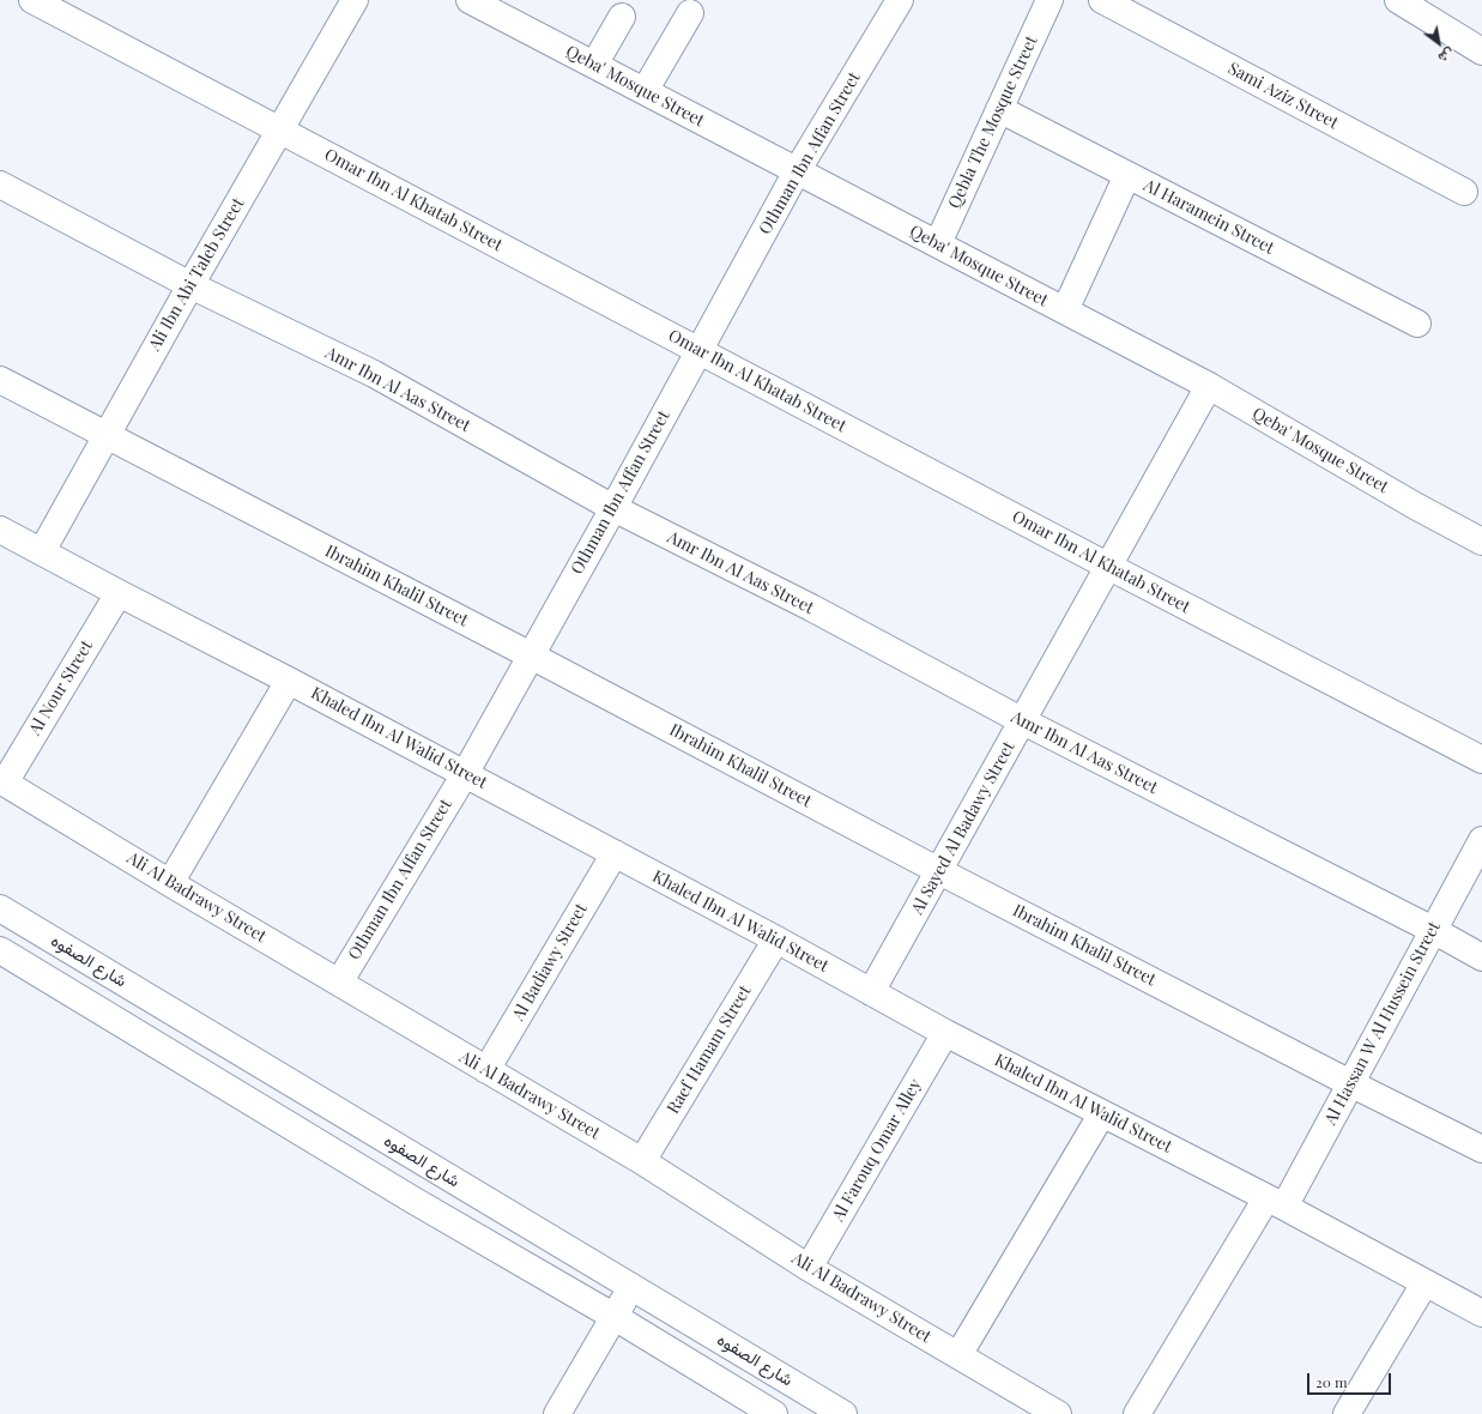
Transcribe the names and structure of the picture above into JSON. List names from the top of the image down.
{
  "streets": {
    "street": [
      "Qeba' Mosque Street",
      "Sami Aziz Street",
      "Qebla The Mosque Street",
      "Othman Ibn Affan Street",
      "Omar Ibn Al Khatab Street",
      "Al Haramein Street",
      "Ali Ibn Abi Taleb Street",
      "Amr Ibn Al Aas Street",
      "Ibrahim Khalil Street",
      "Al Nour Street",
      "Khaled Ibn Al Walid Street",
      "Al Sayed Al Badawy Street",
      "Ali Al Badrawy Street",
      "شارع الصفوه",
      "Al Badiawy Street",
      "Al Hassan W Al Hussein Street",
      "Raef Hamam Street",
      "Al Farouq Omar Alley"
    ]
  },
  "crossings": [
    ["Qeba' Mosque Street", "Qebla The Mosque Street"],
    ["Qeba' Mosque Street", "Othman Ibn Affan Street"],
    ["Qeba' Mosque Street", "Al Sayed Al Badawy Street"],
    ["Qebla The Mosque Street", "Al Haramein Street"],
    ["Othman Ibn Affan Street", "Omar Ibn Al Khatab Street"],
    ["Othman Ibn Affan Street", "Amr Ibn Al Aas Street"],
    ["Othman Ibn Affan Street", "Ibrahim Khalil Street"],
    ["Othman Ibn Affan Street", "Khaled Ibn Al Walid Street"],
    ["Othman Ibn Affan Street", "Ali Al Badrawy Street"],
    ["Omar Ibn Al Khatab Street", "Ali Ibn Abi Taleb Street"],
    ["Omar Ibn Al Khatab Street", "Al Sayed Al Badawy Street"],
    ["Ali Ibn Abi Taleb Street", "Amr Ibn Al Aas Street"],
    ["Ali Ibn Abi Taleb Street", "Ibrahim Khalil Street"],
    ["Ali Ibn Abi Taleb Street", "Khaled Ibn Al Walid Street"],
    ["Amr Ibn Al Aas Street", "Al Sayed Al Badawy Street"],
    ["Amr Ibn Al Aas Street", "Al Hassan W Al Hussein Street"],
    ["Ibrahim Khalil Street", "Al Sayed Al Badawy Street"],
    ["Ibrahim Khalil Street", "Al Hassan W Al Hussein Street"],
    ["Al Nour Street", "Khaled Ibn Al Walid Street"],
    ["Al Nour Street", "Ali Al Badrawy Street"],
    ["Khaled Ibn Al Walid Street", "Al Sayed Al Badawy Street"],
    ["Khaled Ibn Al Walid Street", "Al Badiawy Street"],
    ["Khaled Ibn Al Walid Street", "Al Hassan W Al Hussein Street"],
    ["Khaled Ibn Al Walid Street", "Raef Hamam Street"],
    ["Khaled Ibn Al Walid Street", "Al Farouq Omar Alley"],
    ["Ali Al Badrawy Street", "Al Badiawy Street"],
    ["Ali Al Badrawy Street", "Raef Hamam Street"],
    ["Ali Al Badrawy Street", "Al Farouq Omar Alley"]
  ],
  "scale_bar": "20 m",
  "north": "bottom right"
}
